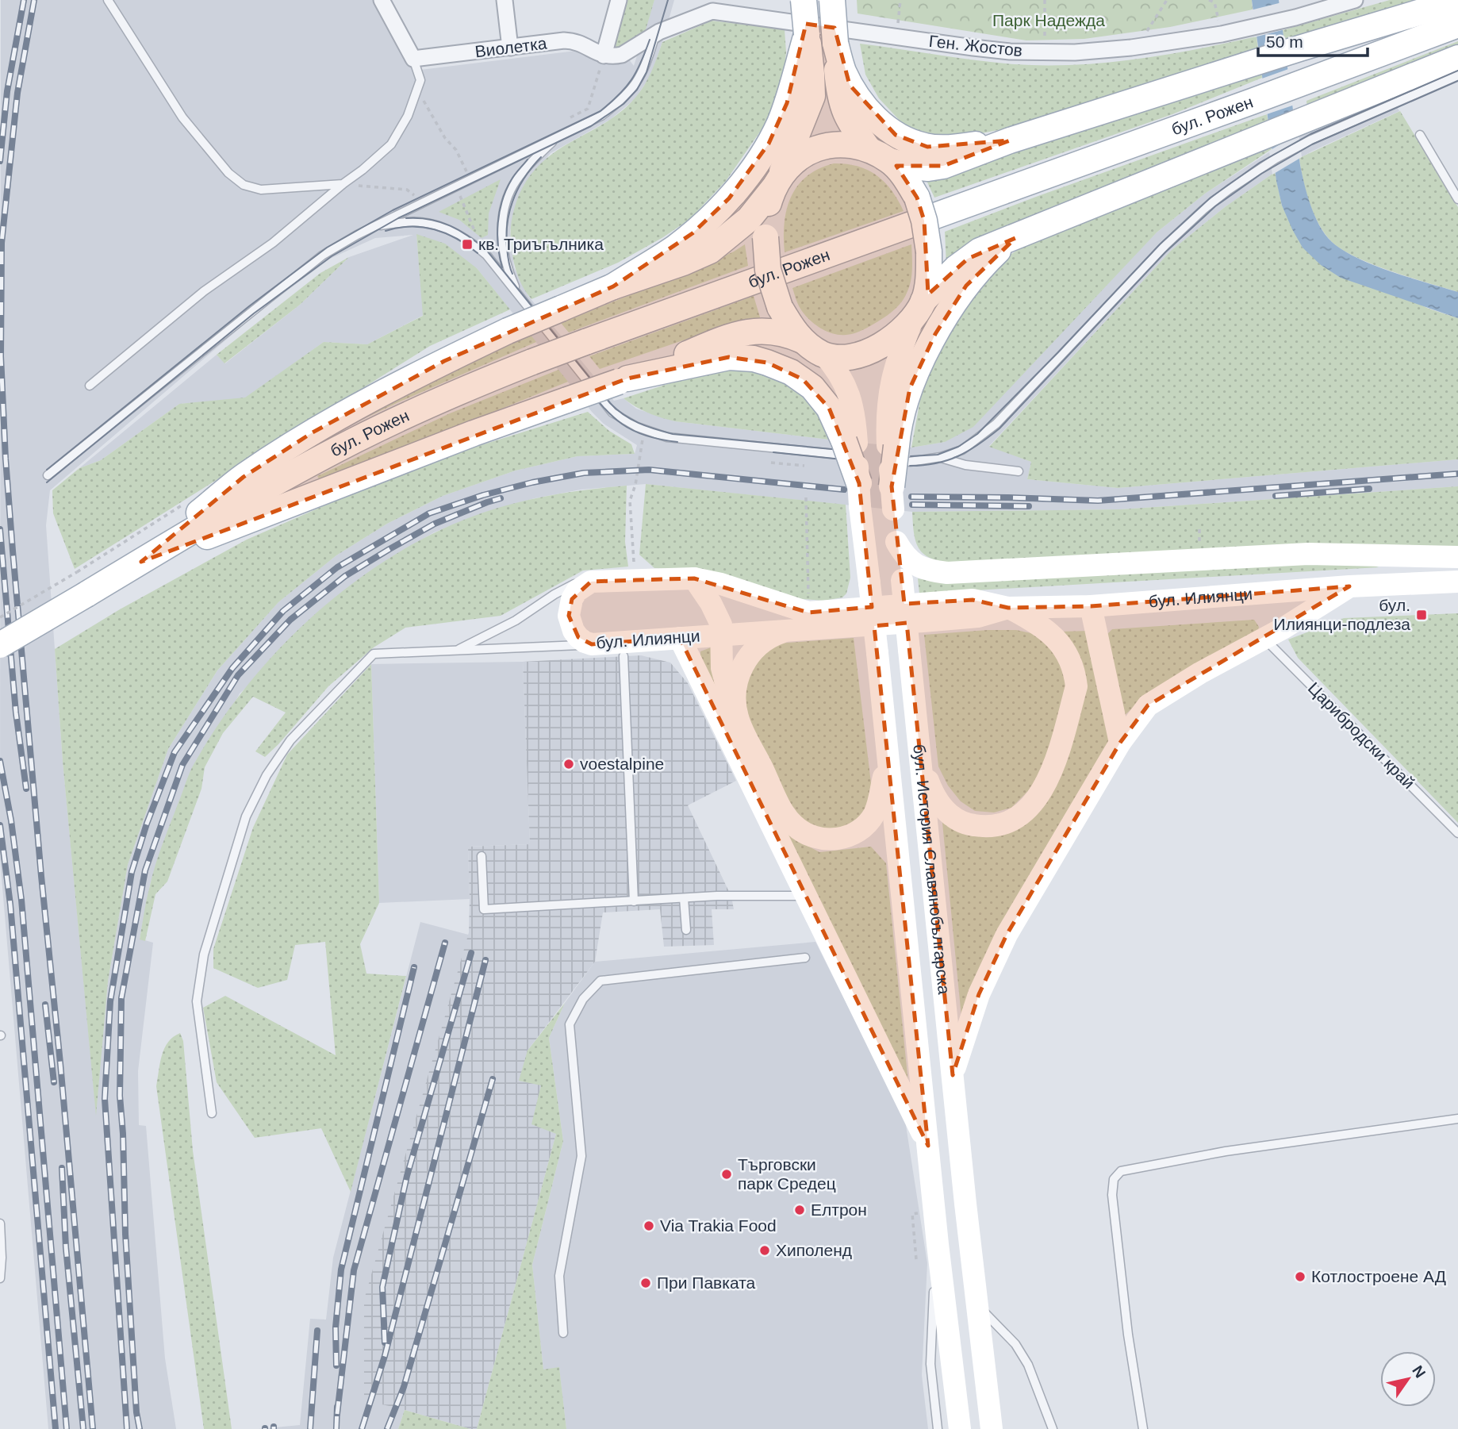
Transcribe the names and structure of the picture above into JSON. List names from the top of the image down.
{
  "streets": {
    "main road": ["бул. Рожен", "бул. Илиянци", "бул. История Славянобългарска"],
    "street": ["Ген. Жостов", "Виолетка"],
    "lane": ["Царибродски край"]
  },
  "crossings": [
    ["Ген. Жостов", "Виолетка"]
  ],
  "parks": ["Парк Надежда"],
  "places": {
    "transit": ["кв. Триъгълника", "бул. Илиянци-подлеза"],
    "other": [
      "voestalpine",
      "Търговски парк Средец",
      "Елтрон",
      "Via Trakia Food",
      "Хиполенд",
      "Котлостроене АД",
      "При Павката"
    ]
  },
  "scale_bar": "50 m",
  "north": "top right"
}
